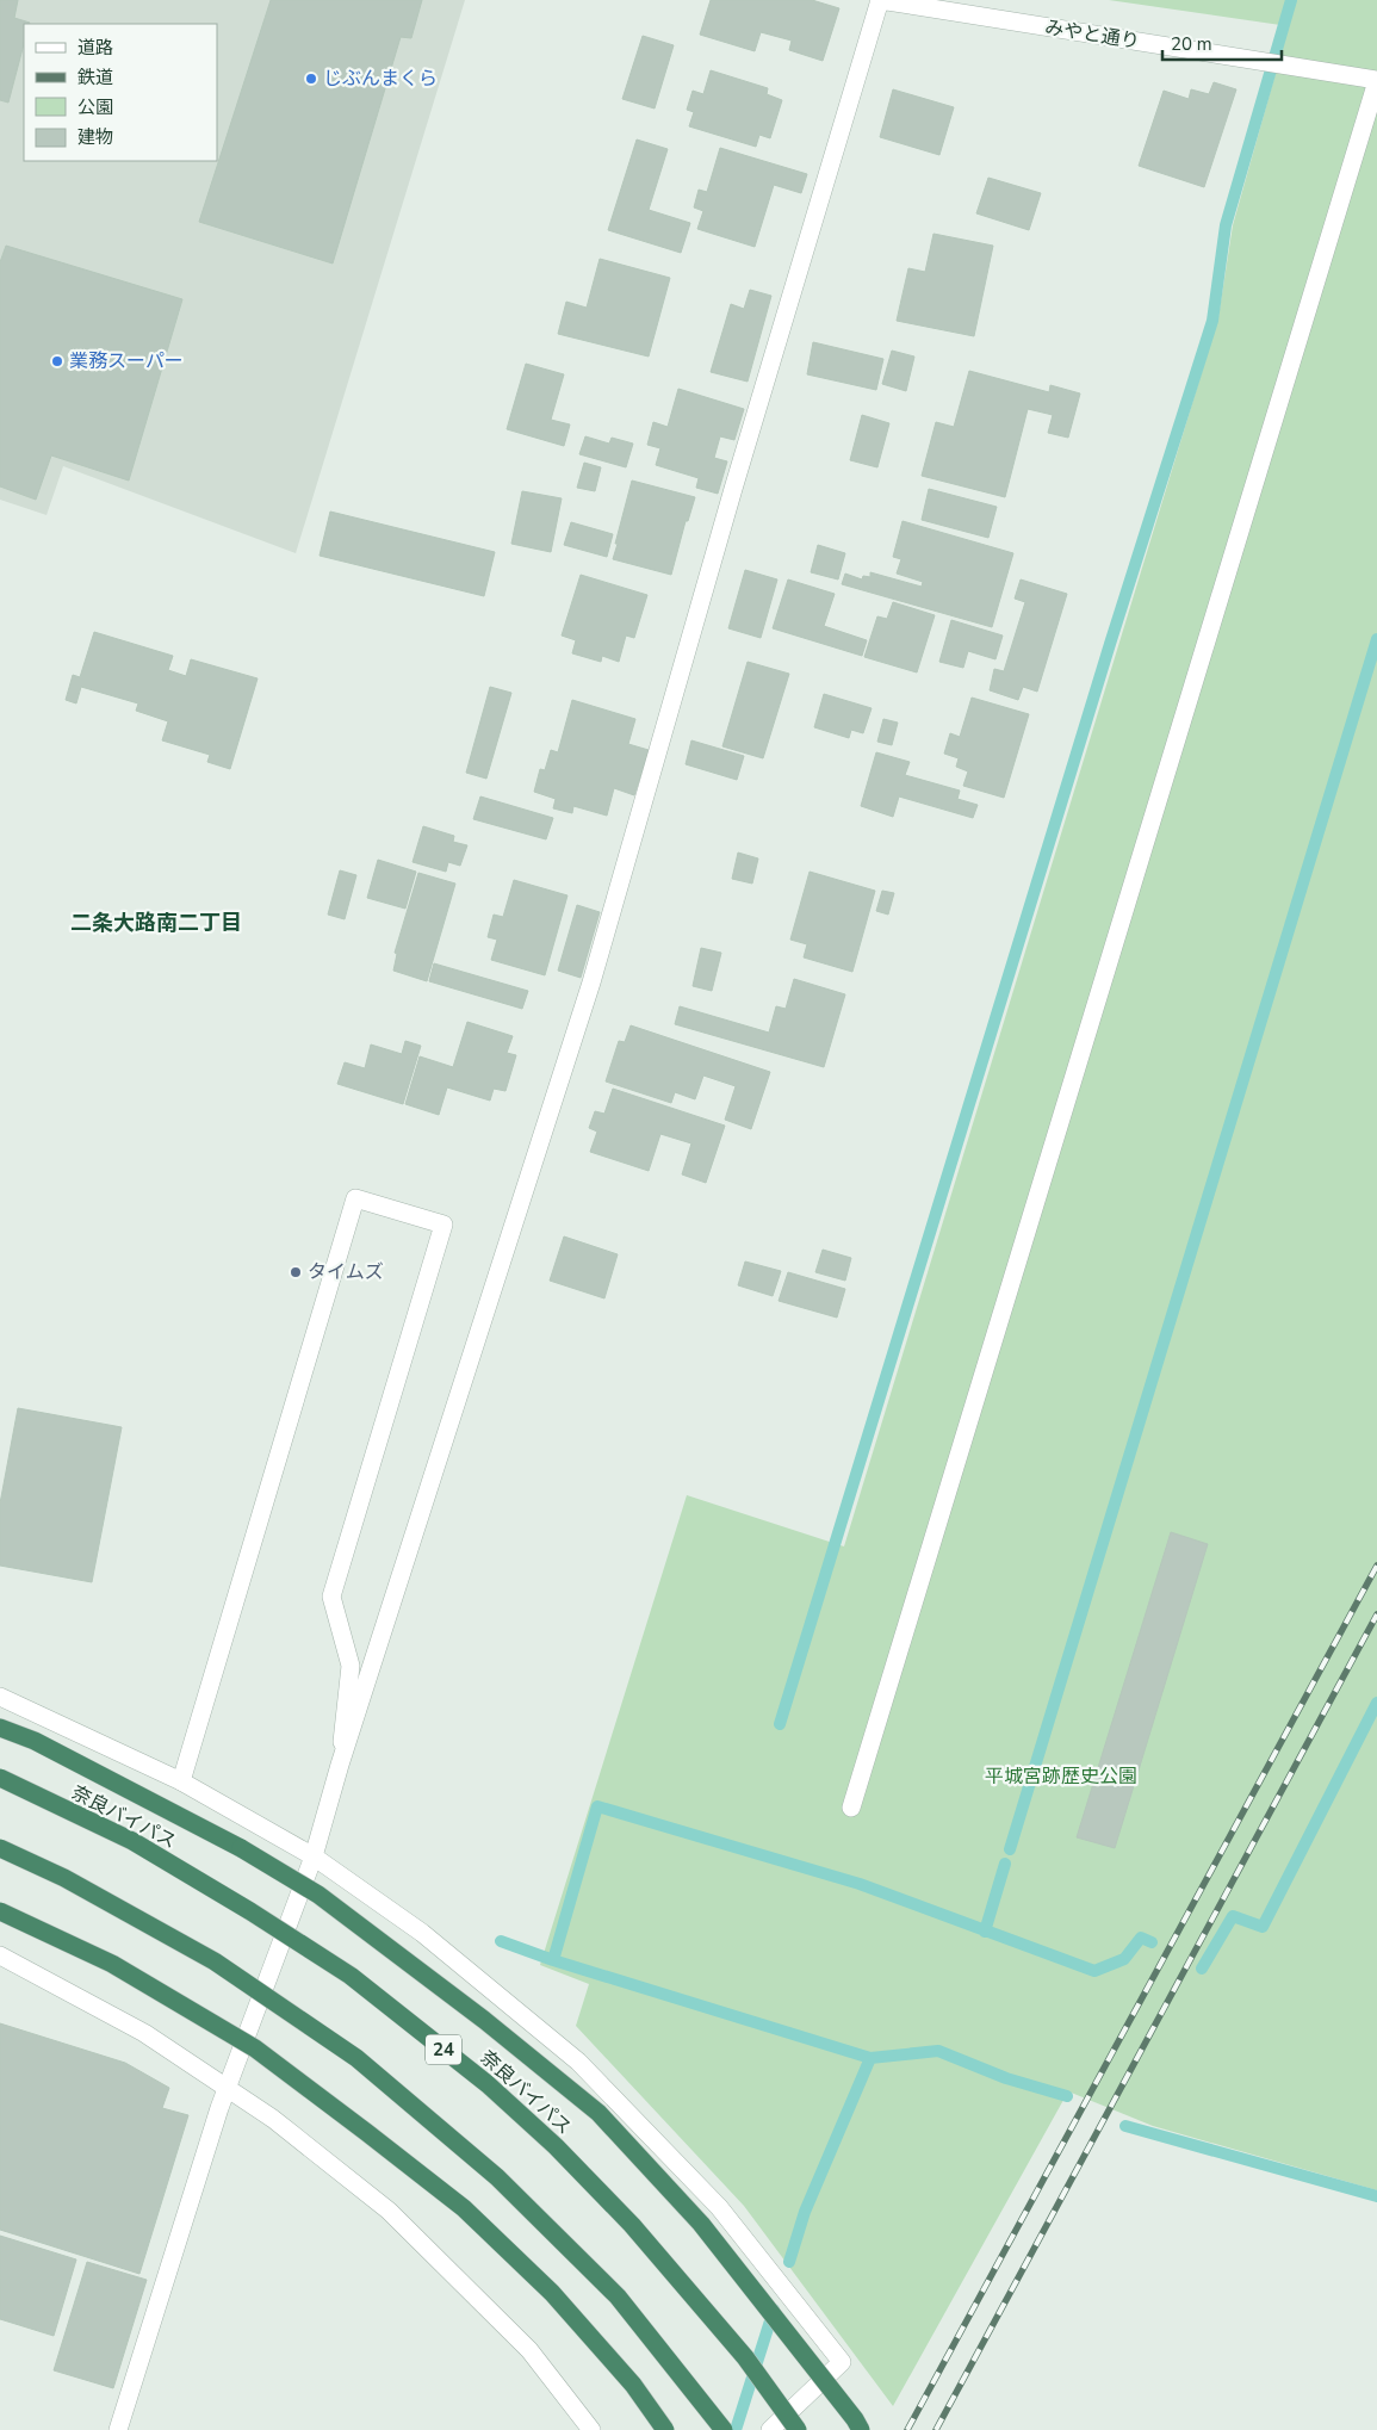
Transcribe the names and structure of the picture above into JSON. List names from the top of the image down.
{
  "streets": {
    "highway": ["奈良バイパス", "24"],
    "street": ["みやと通り"]
  },
  "districts": ["二条大路南二丁目"],
  "parks": ["平城宮跡歴史公園"],
  "places": ["じぶんまくら", "業務スーパー", "タイムズ"],
  "legend": [
    "道路",
    "鉄道",
    "公園",
    "建物"
  ],
  "scale_bar": "20 m"
}
